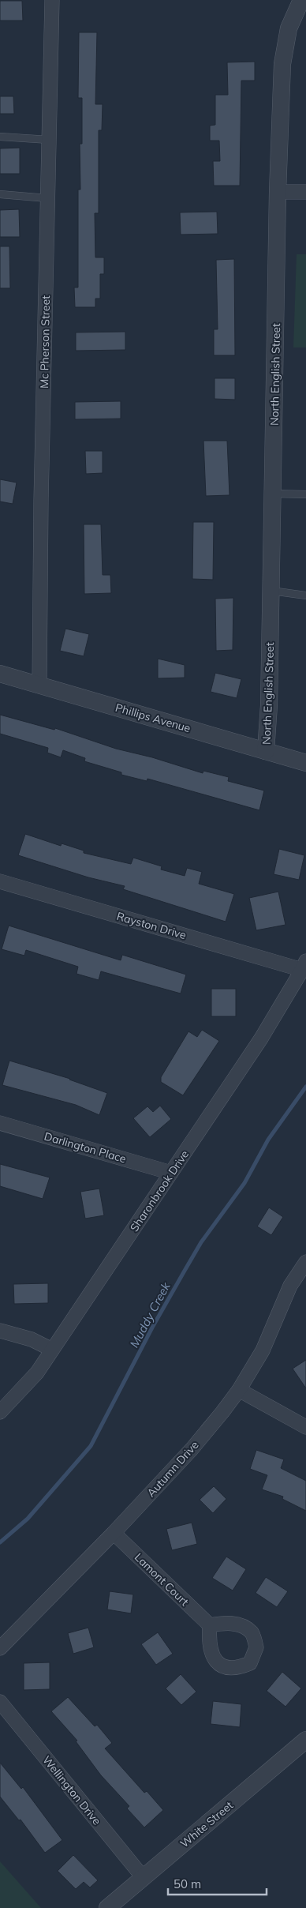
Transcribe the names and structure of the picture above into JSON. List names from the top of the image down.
{
  "streets": {
    "street": [
      "Mc Pherson Street",
      "North English Street",
      "Phillips Avenue",
      "Rayston Drive",
      "Darlington Place",
      "Sharonbrook Drive",
      "Autumn Drive",
      "Lamont Court",
      "Wellington Drive",
      "White Street"
    ]
  },
  "crossings": [
    ["Mc Pherson Street", "Phillips Avenue"],
    ["North English Street", "Phillips Avenue"],
    ["Rayston Drive", "Sharonbrook Drive"],
    ["Darlington Place", "Sharonbrook Drive"],
    ["Autumn Drive", "Lamont Court"],
    ["Wellington Drive", "White Street"]
  ],
  "water": ["Muddy Creek"],
  "scale_bar": "50 m"
}
